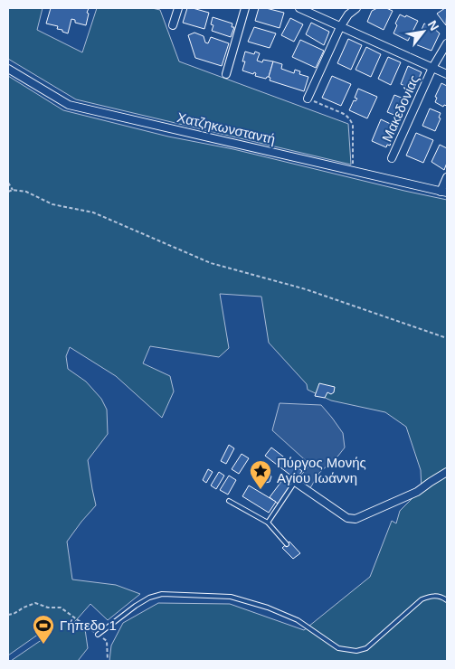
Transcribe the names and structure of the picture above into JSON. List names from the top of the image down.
{
  "streets": {
    "street": ["Μακεδονίας", "Χατζηκωνσταντή"]
  },
  "places": {
    "place": ["Πύργος Μονής Αγίου Ιωάννη"],
    "sports": ["Γήπεδο 1"]
  },
  "north": "top right"
}
